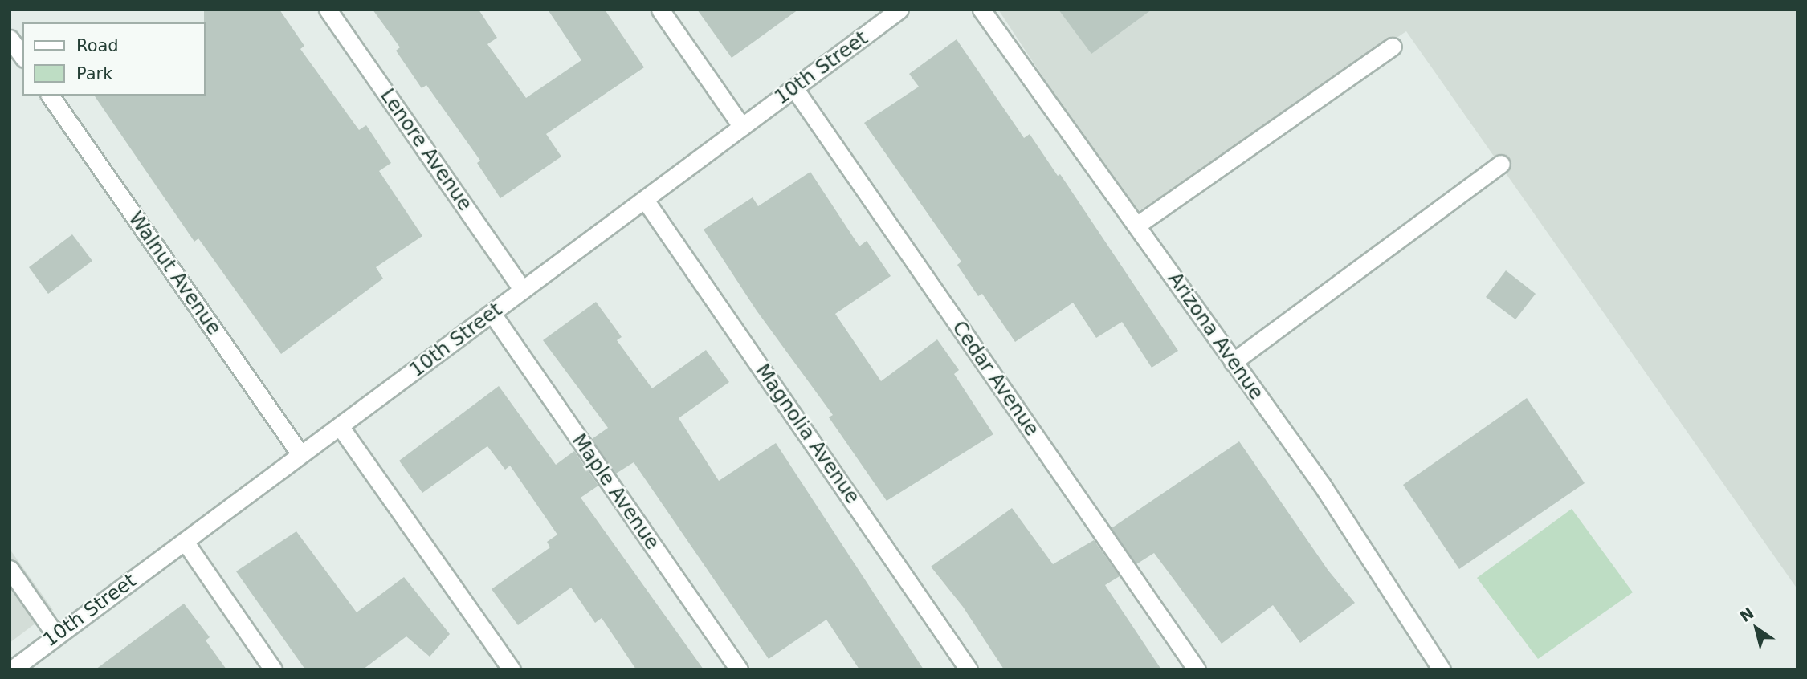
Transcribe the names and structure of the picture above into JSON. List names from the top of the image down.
{
  "streets": {
    "street": [
      "10th Street",
      "Lenore Avenue",
      "Walnut Avenue",
      "Arizona Avenue",
      "Cedar Avenue",
      "Magnolia Avenue",
      "Maple Avenue"
    ]
  },
  "crossings": [
    ["10th Street", "Lenore Avenue"],
    ["10th Street", "Walnut Avenue"],
    ["10th Street", "Cedar Avenue"],
    ["10th Street", "Magnolia Avenue"],
    ["10th Street", "Maple Avenue"]
  ],
  "legend": ["Road", "Park"],
  "north": "top left"
}
